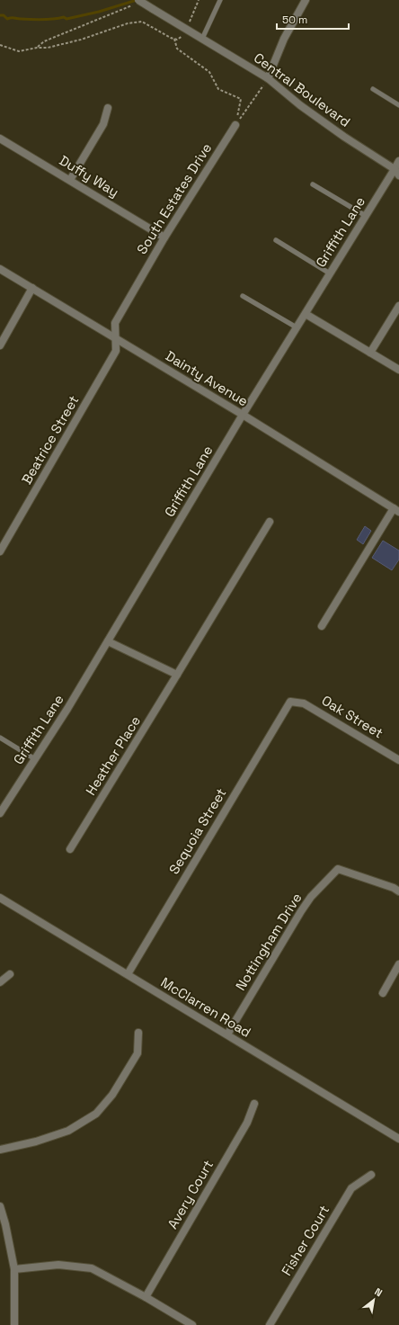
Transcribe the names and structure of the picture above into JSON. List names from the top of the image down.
{
  "streets": {
    "street": [
      "Central Boulevard",
      "Duffy Way",
      "South Estates Drive",
      "Griffith Lane",
      "Dainty Avenue",
      "Beatrice Street",
      "Oak Street",
      "Heather Place",
      "Sequoia Street",
      "Nottingham Drive",
      "McClarren Road",
      "Avery Court",
      "Fisher Court"
    ]
  },
  "crossings": [
    ["Central Boulevard", "Griffith Lane"],
    ["Duffy Way", "South Estates Drive"],
    ["South Estates Drive", "Dainty Avenue"],
    ["South Estates Drive", "Beatrice Street"],
    ["Griffith Lane", "Dainty Avenue"],
    ["Dainty Avenue", "Beatrice Street"],
    ["Oak Street", "Sequoia Street"],
    ["Sequoia Street", "McClarren Road"],
    ["Nottingham Drive", "McClarren Road"]
  ],
  "scale_bar": "50 m",
  "north": "top right"
}
